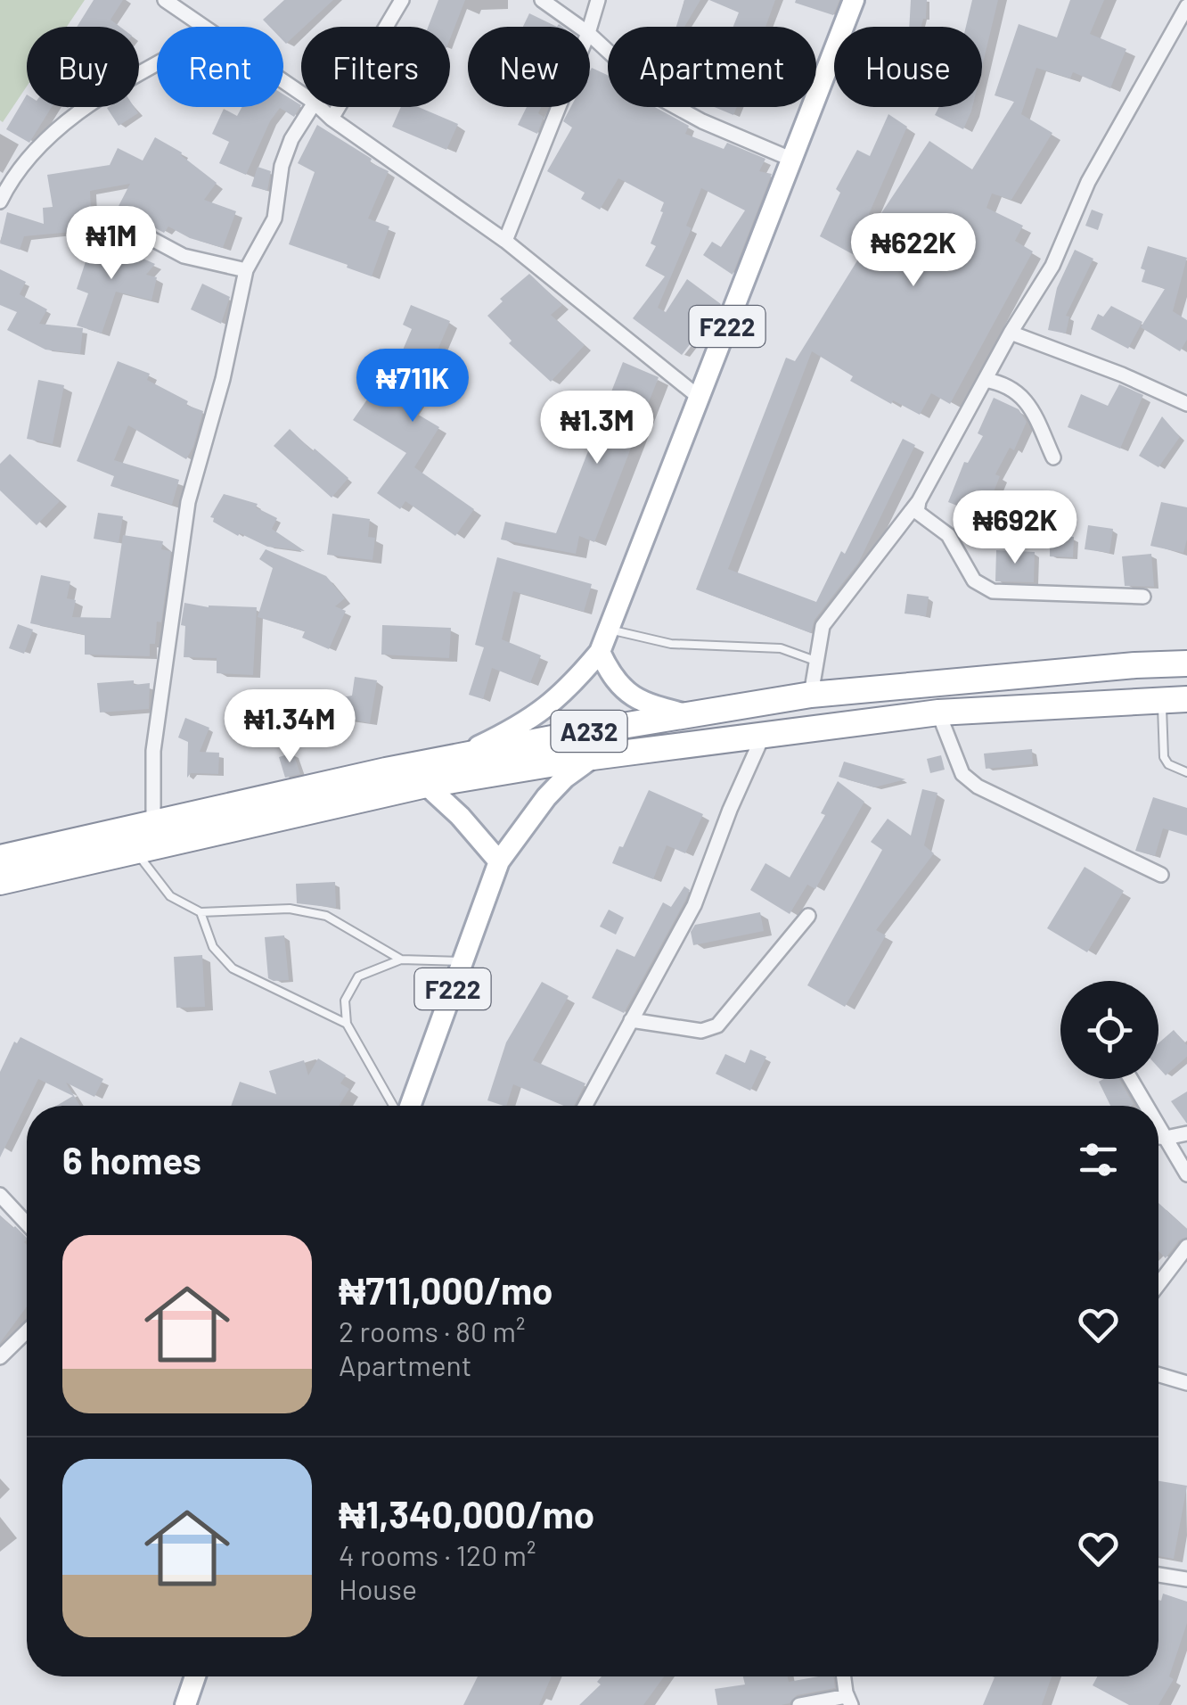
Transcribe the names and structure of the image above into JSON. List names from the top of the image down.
{
  "streets": {
    "highway": ["A232"],
    "main road": ["F222"]
  },
  "crossings": [
    ["F222", "A232"]
  ],
  "page": {
    "chip": [
      "Buy",
      "Rent",
      "Filters",
      "New",
      "Apartment",
      "House"
    ],
    "price": [
      "₦1M",
      "₦622K",
      "₦711K",
      "₦1.3M",
      "₦692K",
      "₦1.34M"
    ],
    "heading": "6 homes",
    "list": [
      {
        "name": "₦711,000/mo",
        "note": "2 rooms · 80 m² · Apartment"
      },
      {
        "name": "₦1,340,000/mo",
        "note": "4 rooms · 120 m² · House"
      }
    ]
  }
}
